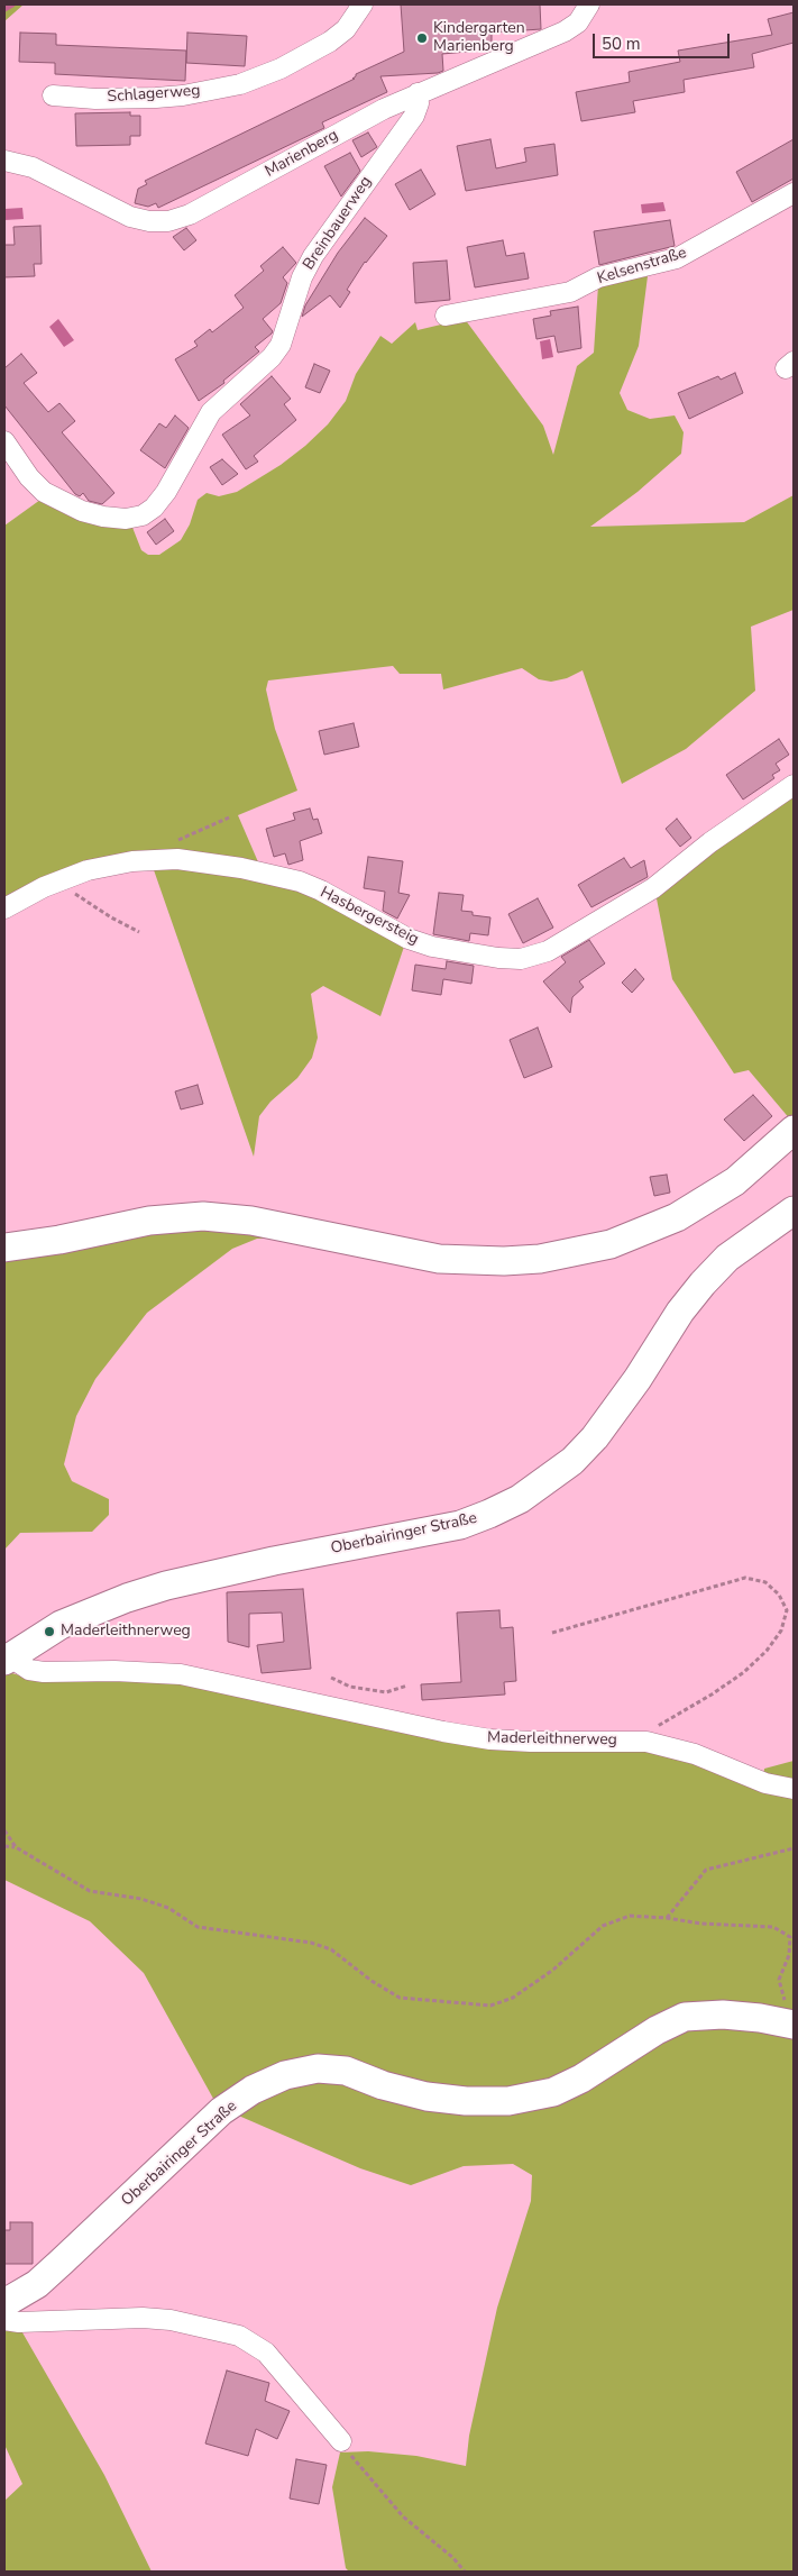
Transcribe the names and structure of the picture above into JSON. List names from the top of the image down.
{
  "streets": {
    "street": [
      "Schlagerweg",
      "Marienberg",
      "Breinbauerweg",
      "Kelsenstraße",
      "Hasbergersteig",
      "Oberbairinger Straße",
      "Maderleithnerweg"
    ]
  },
  "crossings": [
    ["Marienberg", "Breinbauerweg"],
    ["Oberbairinger Straße", "Maderleithnerweg"]
  ],
  "places": ["Kindergarten Marienberg", "Maderleithnerweg"],
  "scale_bar": "50 m"
}
